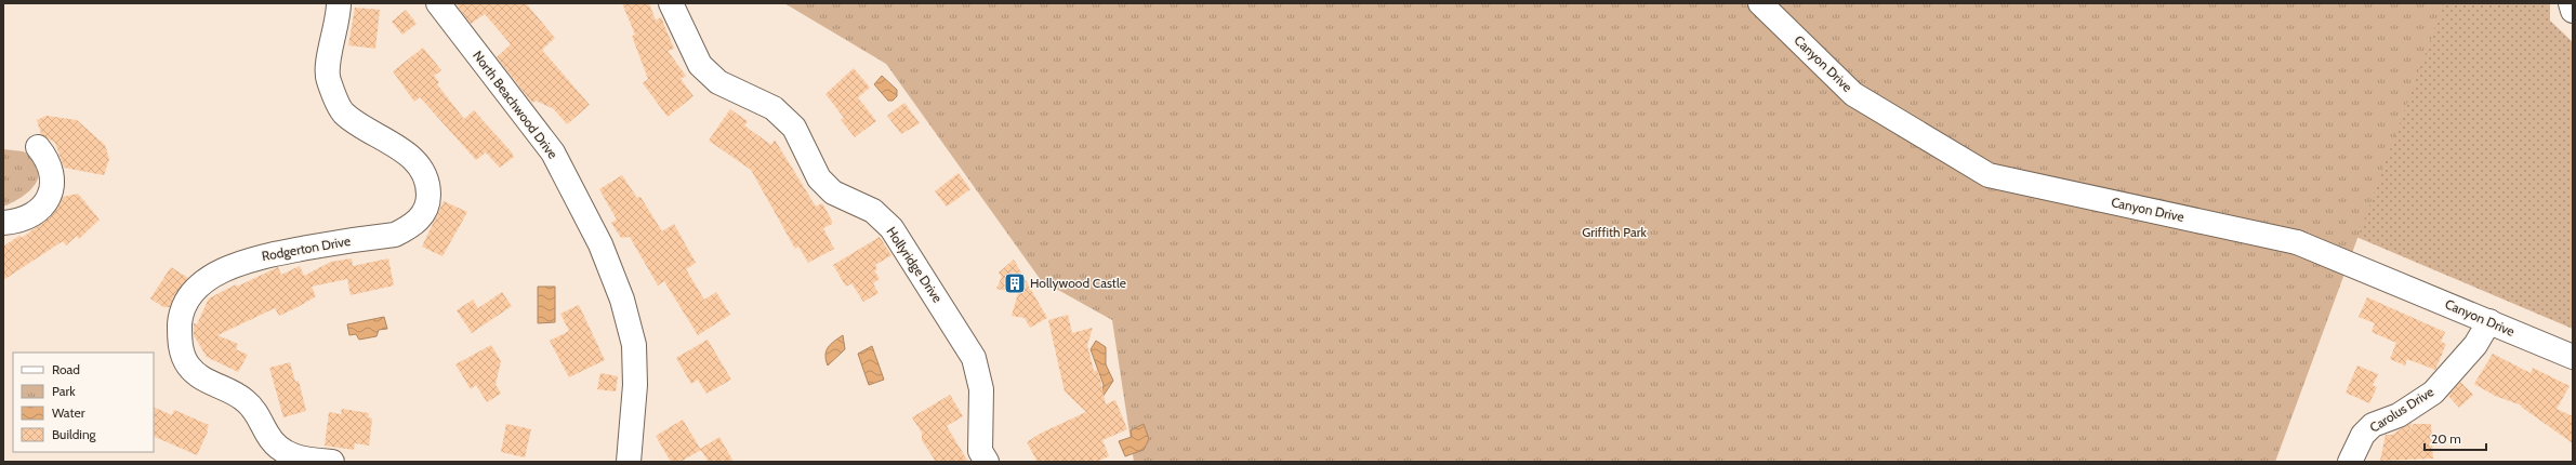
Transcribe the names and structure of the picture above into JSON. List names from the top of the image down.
{
  "streets": {
    "street": [
      "Canyon Drive",
      "North Beachwood Drive",
      "Rodgerton Drive",
      "Hollyridge Drive",
      "Carolus Drive"
    ]
  },
  "crossings": [
    ["Canyon Drive", "Carolus Drive"]
  ],
  "parks": ["Griffith Park"],
  "places": {
    "building": ["Hollywood Castle"]
  },
  "legend": [
    "Road",
    "Park",
    "Water",
    "Building"
  ],
  "scale_bar": "20 m"
}
